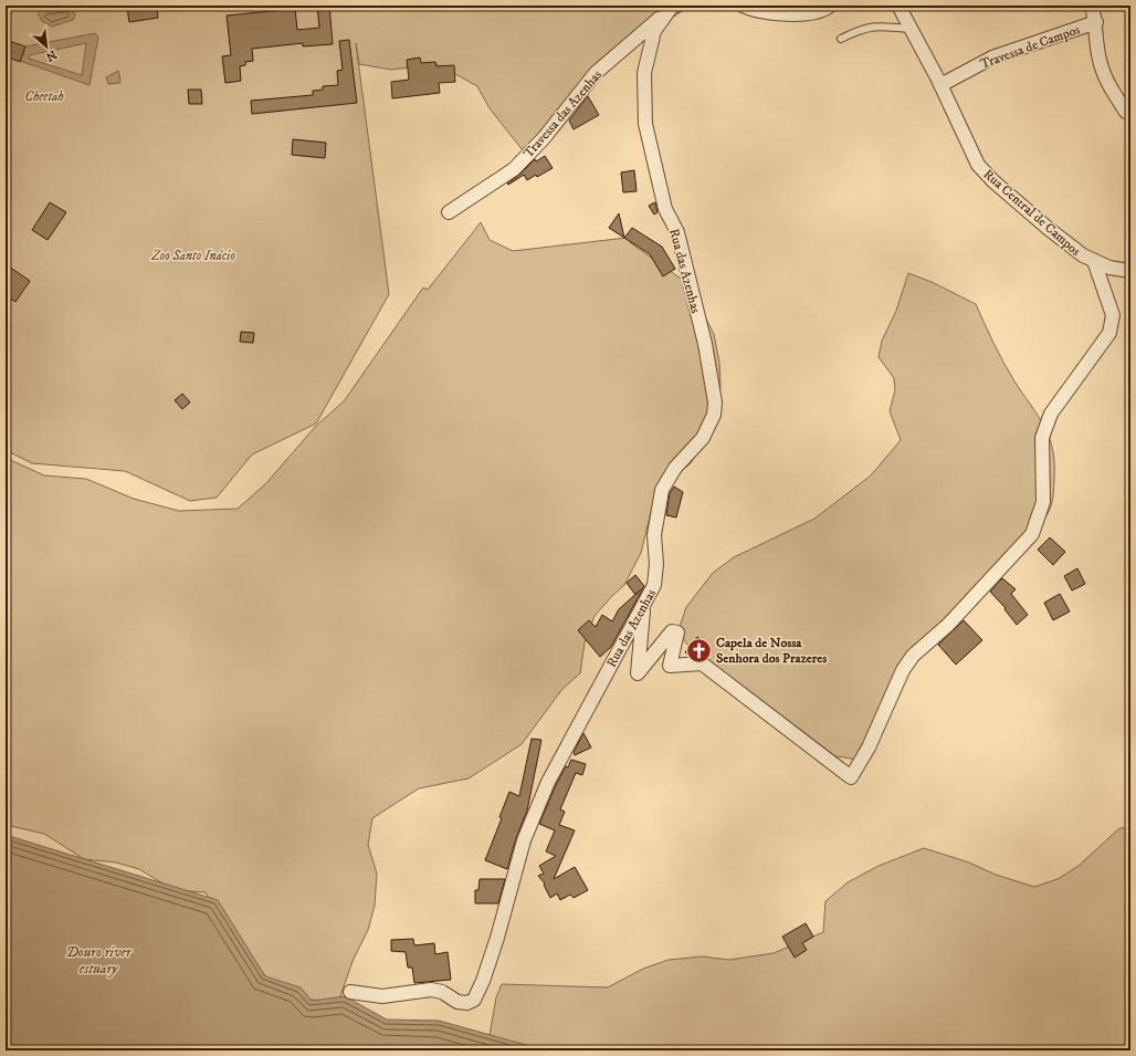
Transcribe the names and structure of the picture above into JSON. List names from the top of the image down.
{
  "streets": {
    "street": [
      "Travessa de Campos",
      "Travessa das Azenhas",
      "Rua Central de Campos",
      "Rua das Azenhas"
    ]
  },
  "crossings": [
    ["Travessa de Campos", "Rua Central de Campos"],
    ["Travessa das Azenhas", "Rua das Azenhas"]
  ],
  "water": ["Douro river estuary"],
  "parks": ["Cheetah", "Zoo Santo Inácio"],
  "places": {
    "church": ["Capela de Nossa Senhora dos Prazeres"]
  },
  "north": "bottom right"
}
